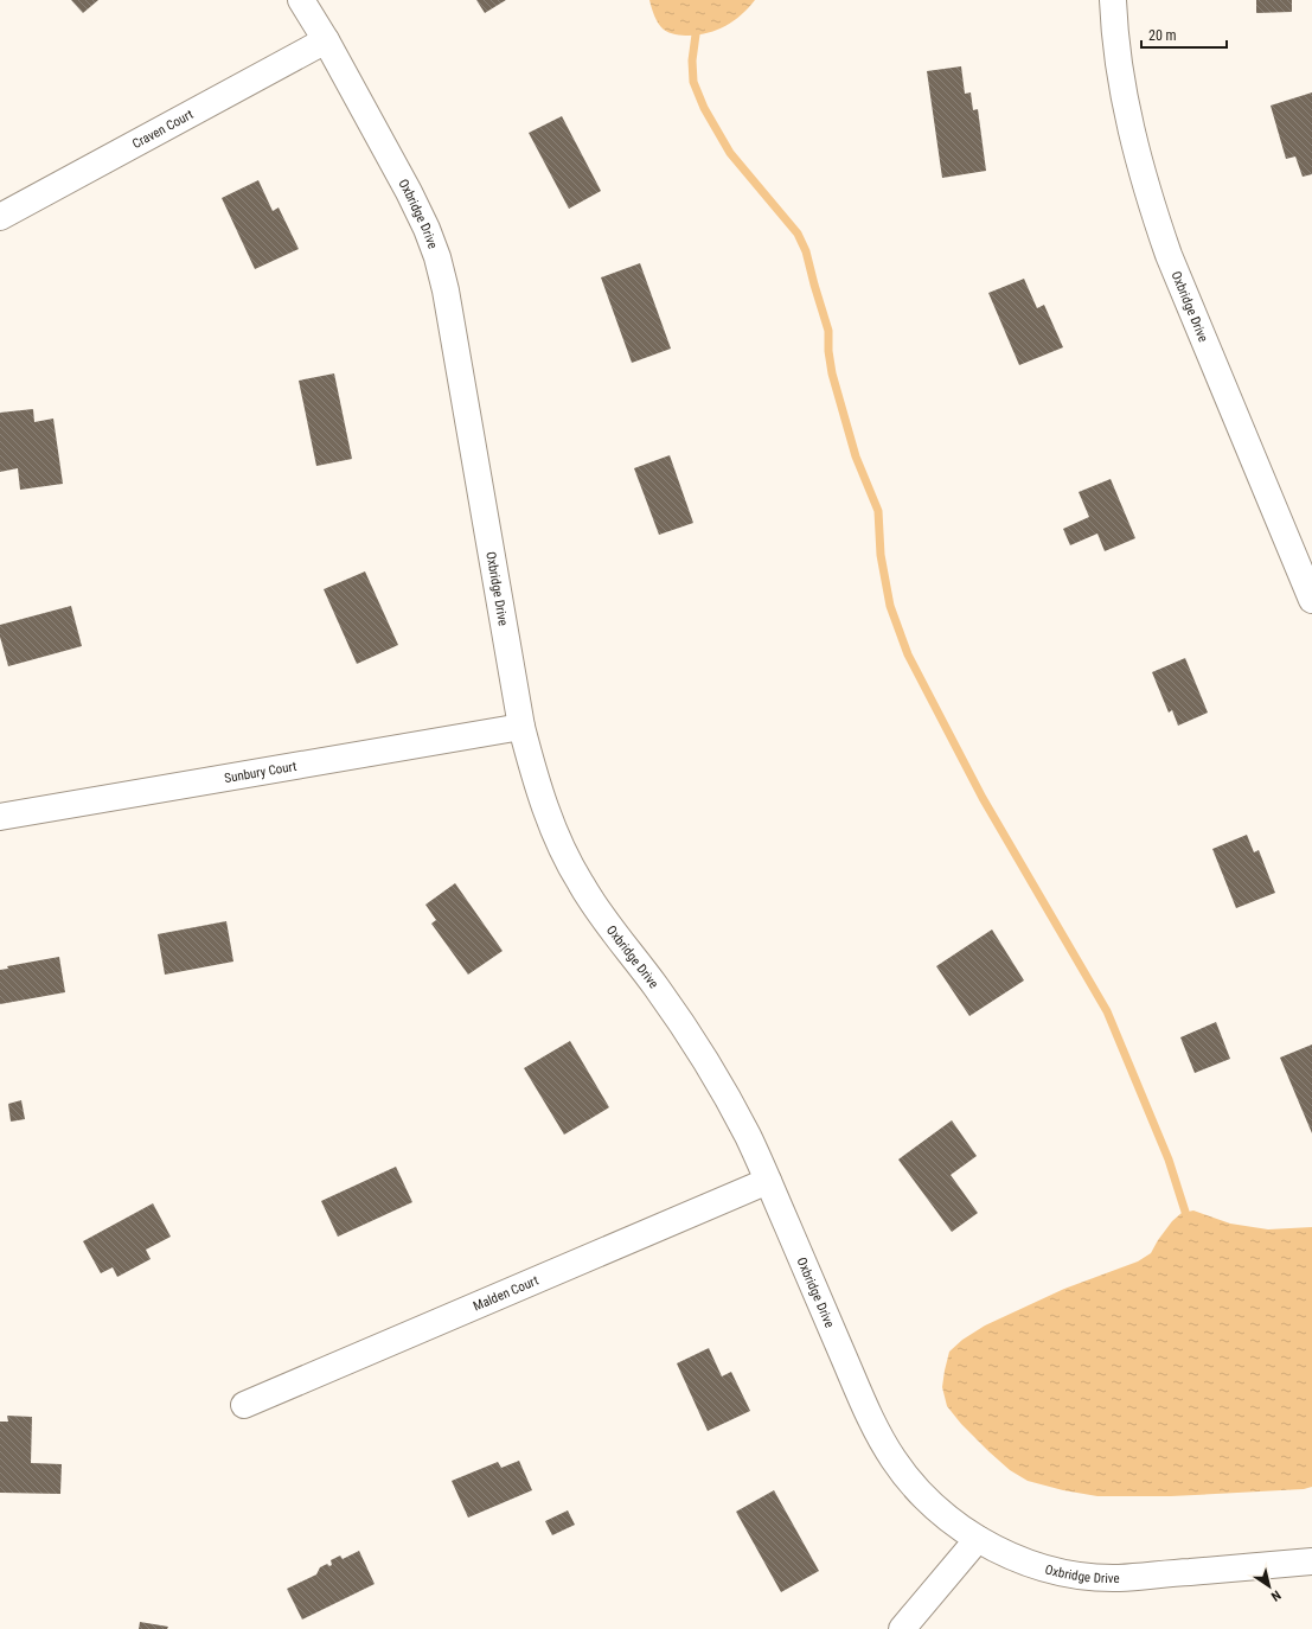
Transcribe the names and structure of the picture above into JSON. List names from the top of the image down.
{
  "streets": {
    "street": [
      "Craven Court",
      "Oxbridge Drive",
      "Sunbury Court",
      "Malden Court"
    ]
  },
  "crossings": [
    ["Craven Court", "Oxbridge Drive"],
    ["Oxbridge Drive", "Sunbury Court"],
    ["Oxbridge Drive", "Malden Court"]
  ],
  "scale_bar": "20 m",
  "north": "bottom right"
}
